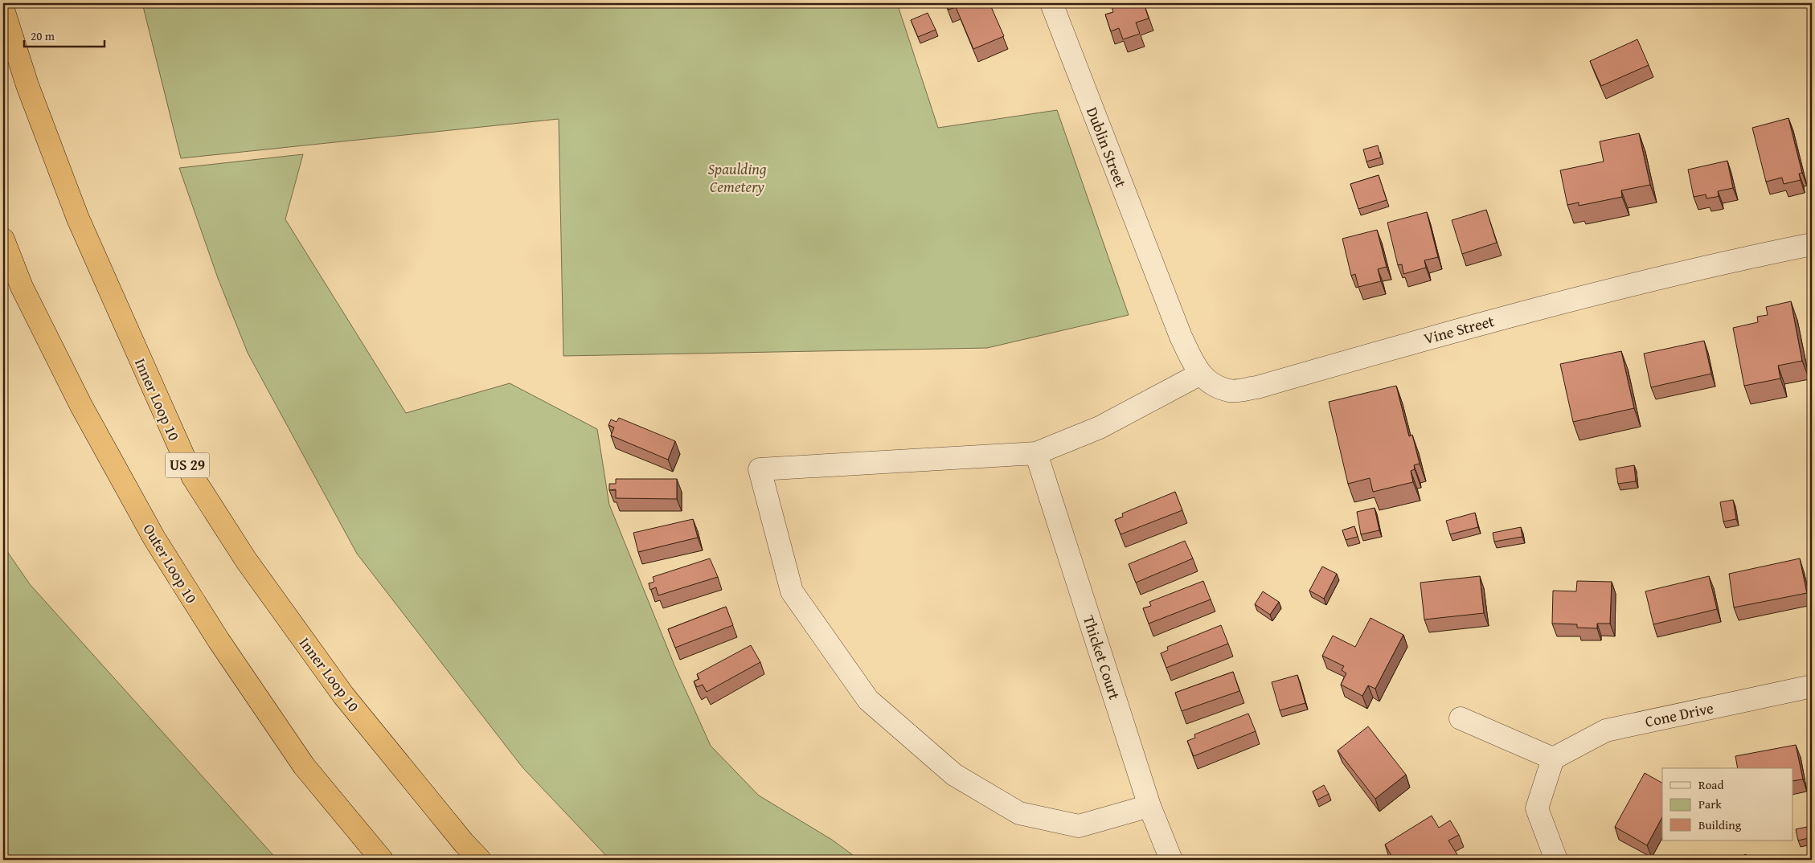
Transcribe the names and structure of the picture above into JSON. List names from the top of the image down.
{
  "streets": {
    "highway": ["Inner Loop 10", "US 29", "Outer Loop 10"],
    "street": [
      "Dublin Street",
      "Vine Street",
      "Thicket Court",
      "Cone Drive"
    ]
  },
  "crossings": [
    ["Dublin Street", "Vine Street"]
  ],
  "parks": ["Spaulding Cemetery"],
  "legend": ["Road", "Park", "Building"],
  "scale_bar": "20 m"
}
